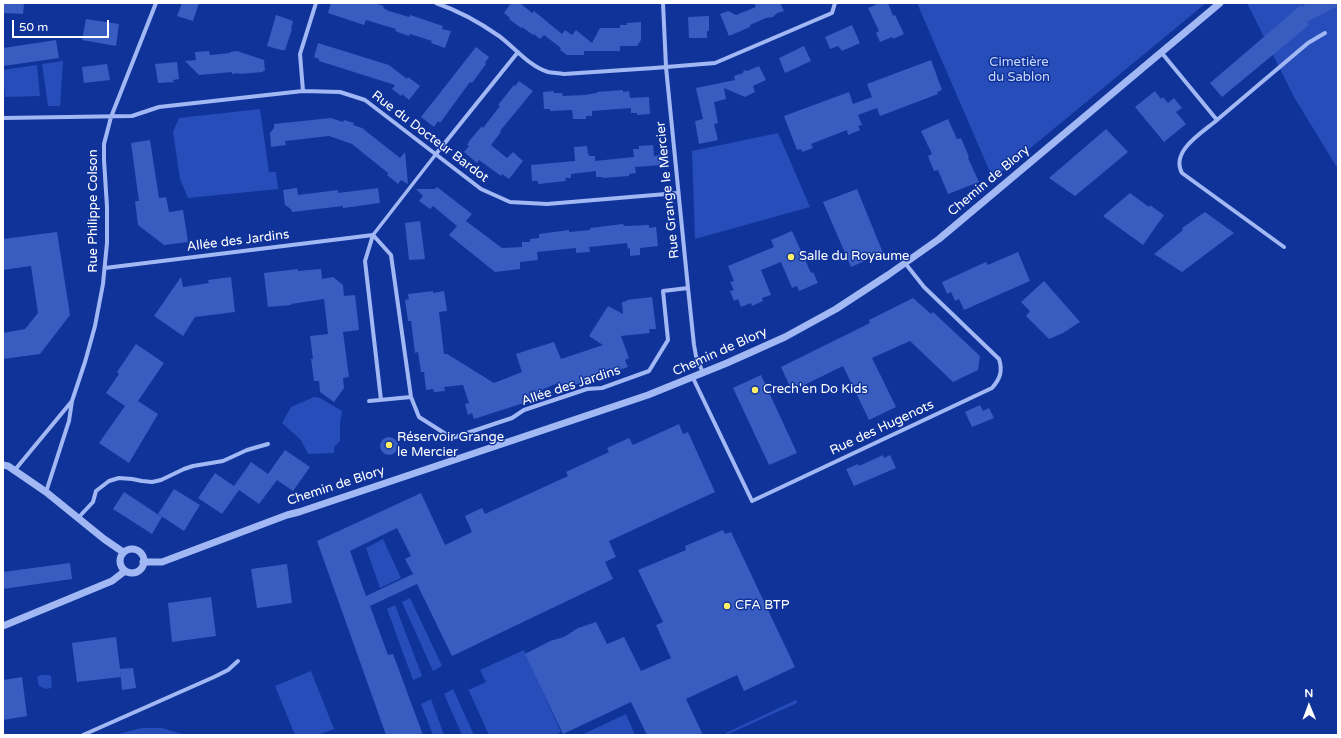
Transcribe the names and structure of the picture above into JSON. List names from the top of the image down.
{
  "streets": {
    "street": [
      "Rue du Docteur Bardot",
      "Chemin de Blory",
      "Rue Grange le Mercier",
      "Rue Philippe Colson",
      "Allée des Jardins",
      "Rue des Hugenots"
    ]
  },
  "crossings": [
    ["Rue du Docteur Bardot", "Rue Grange le Mercier"],
    ["Rue du Docteur Bardot", "Rue Philippe Colson"],
    ["Chemin de Blory", "Rue Grange le Mercier"],
    ["Chemin de Blory", "Rue des Hugenots"],
    ["Rue Grange le Mercier", "Allée des Jardins"],
    ["Rue Philippe Colson", "Allée des Jardins"]
  ],
  "parks": ["Cimetière du Sablon"],
  "places": [
    "Salle du Royaume",
    "Crech'en Do Kids",
    "Réservoir Grange le Mercier",
    "CFA BTP"
  ],
  "scale_bar": "50 m",
  "north": "top"
}
